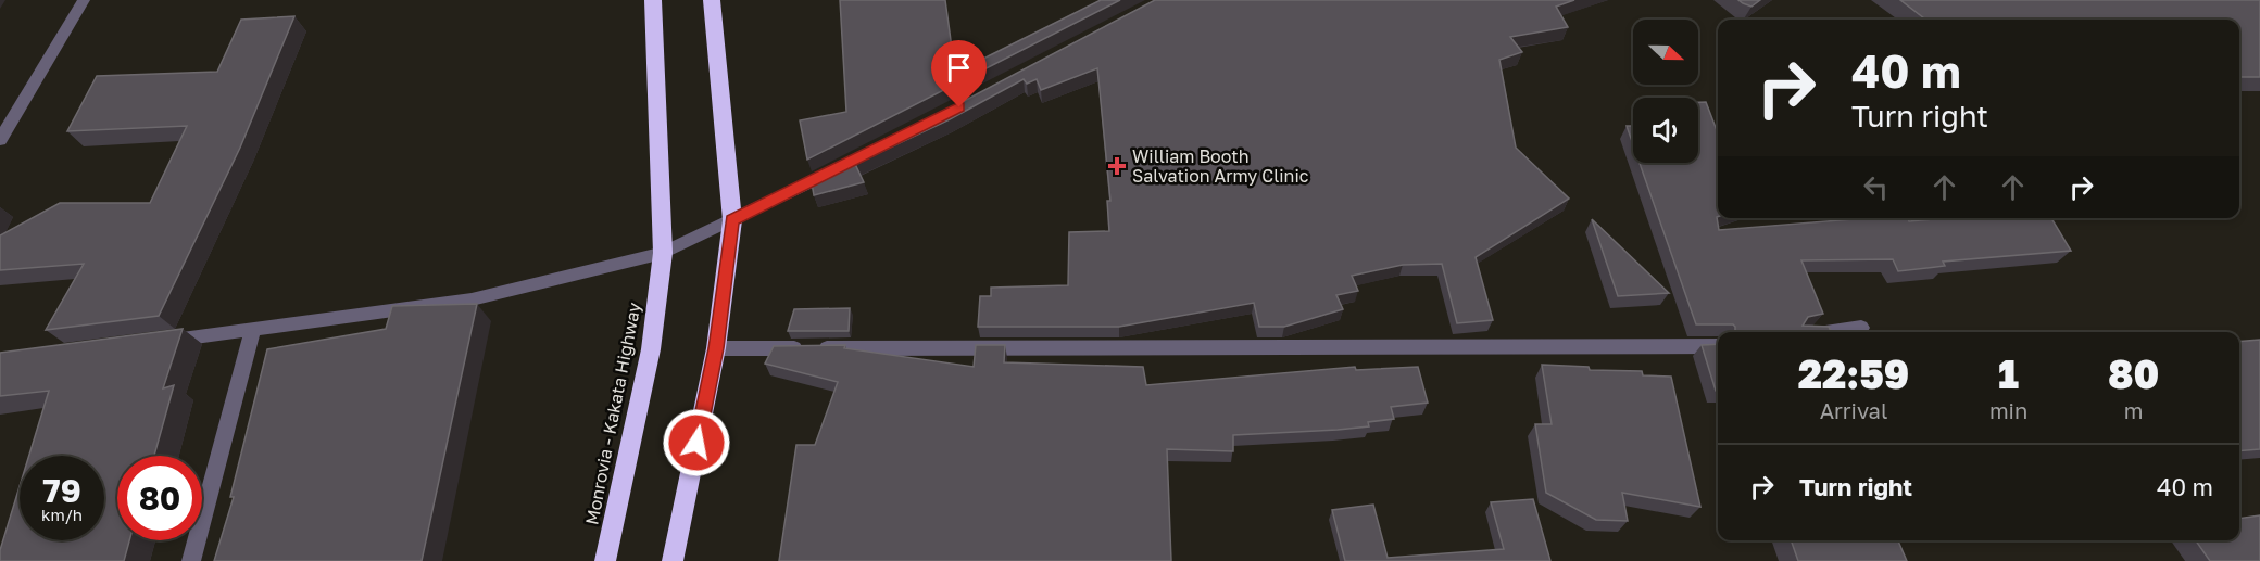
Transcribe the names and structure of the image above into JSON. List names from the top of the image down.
{
  "streets": {
    "highway": ["Monrovia - Kakata Highway"]
  },
  "places": {
    "health": ["William Booth Salvation Army Clinic"]
  },
  "north": "right",
  "page": {
    "turn": ["40 m", "Turn right"],
    "eta": [
      "22:59",
      "Arrival",
      "1",
      "min",
      "80",
      "m"
    ],
    "list": [
      {
        "name": "Turn right",
        "value": "40 m"
      }
    ],
    "speed": "79 km/h",
    "limit": "80"
  }
}
